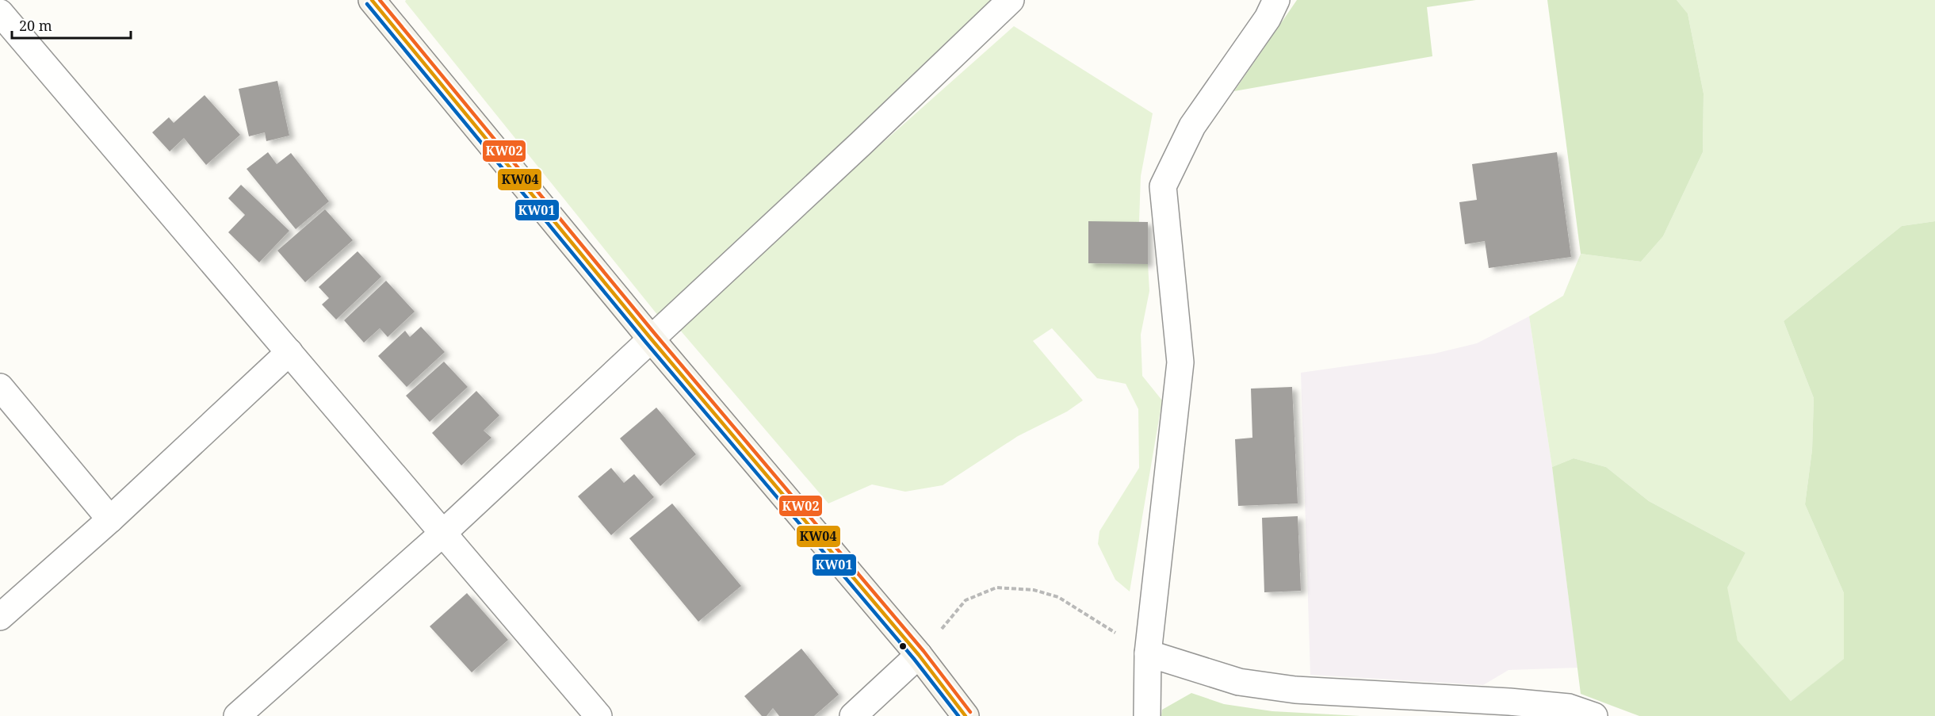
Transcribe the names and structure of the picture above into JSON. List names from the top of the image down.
{
  "lines": ["transit line KW04", "transit line KW02", "transit line KW01"],
  "scale_bar": "20 m"
}
